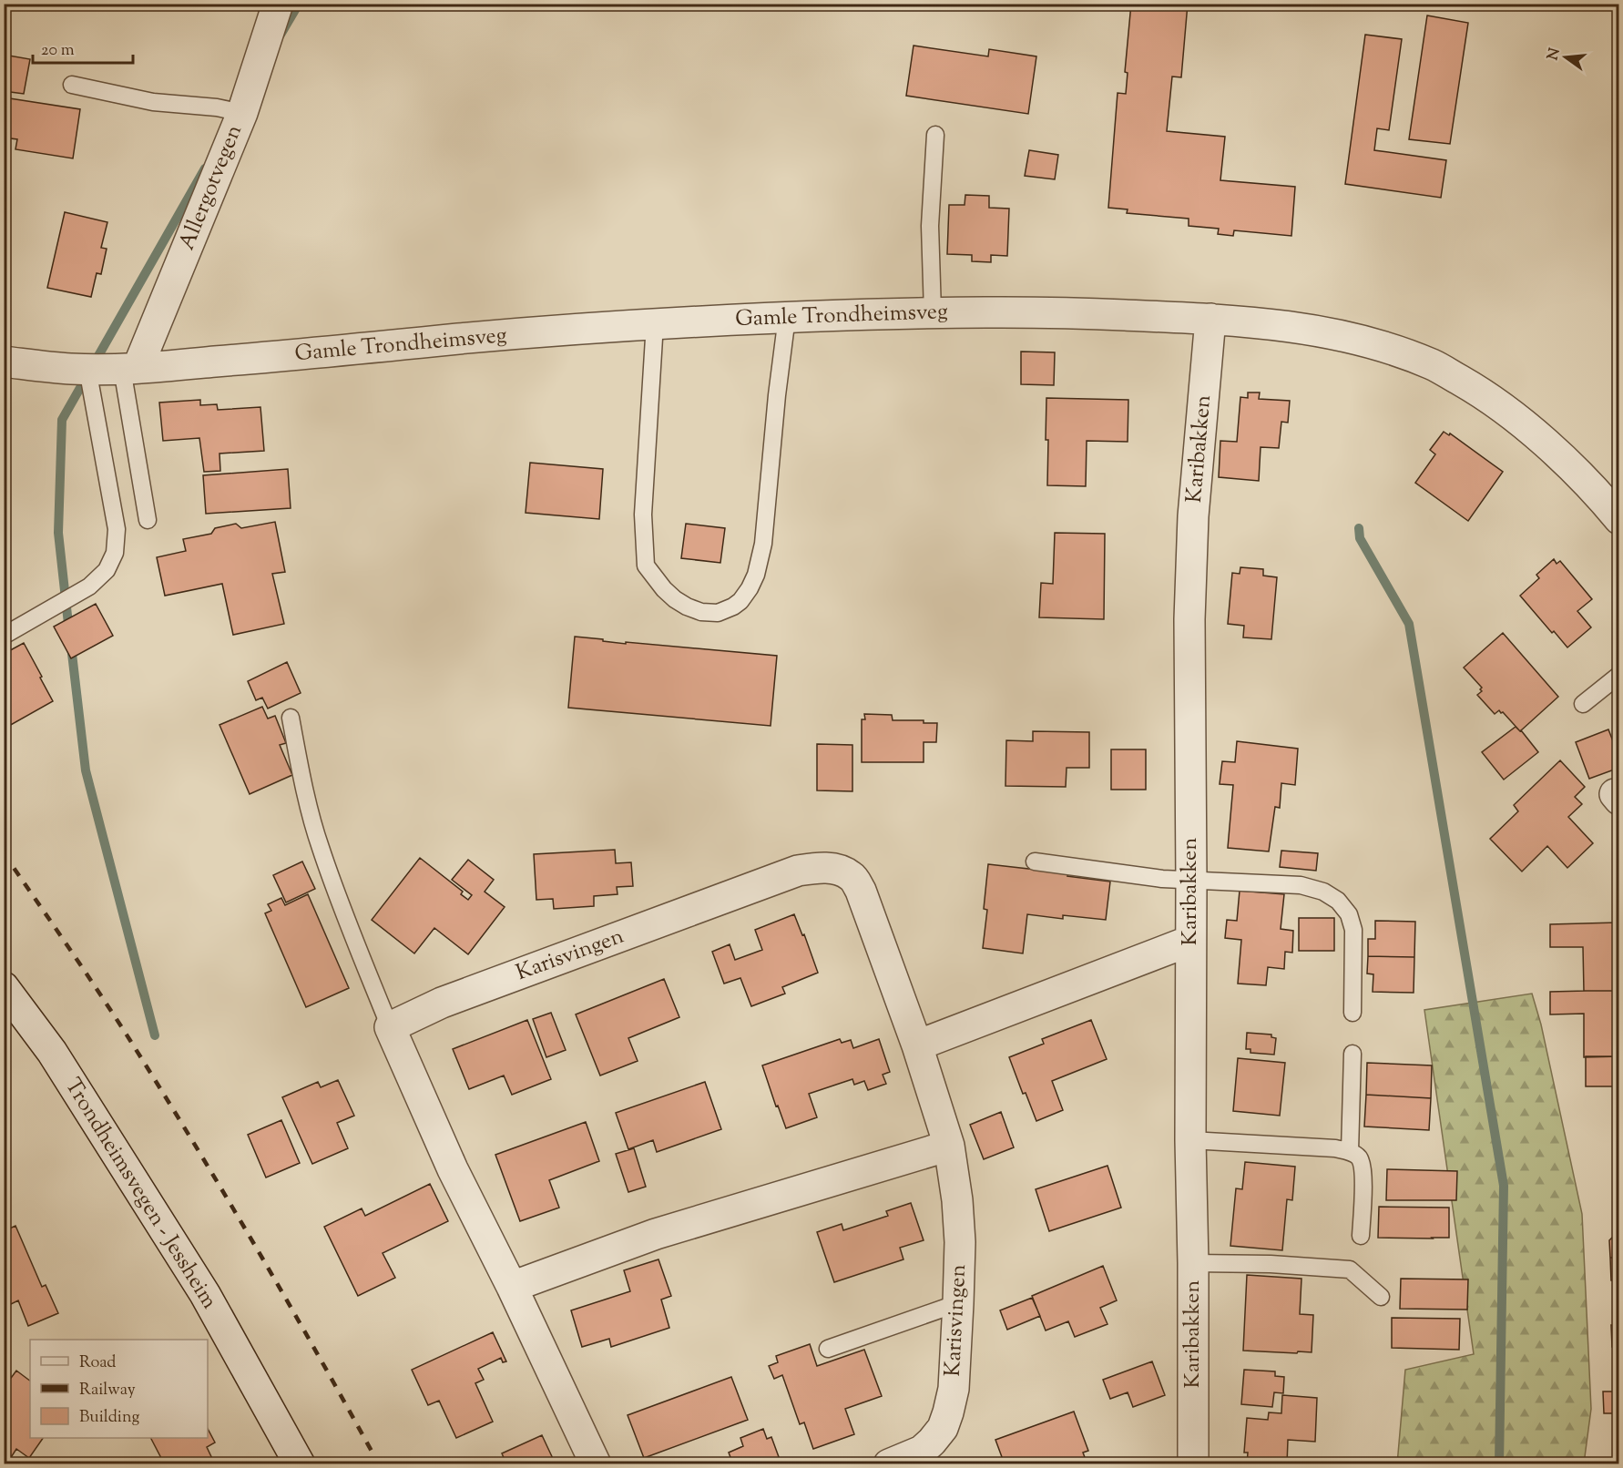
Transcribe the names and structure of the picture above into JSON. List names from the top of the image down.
{
  "streets": {
    "street": [
      "Allergotvegen",
      "Gamle Trondheimsveg",
      "Karibakken",
      "Karisvingen",
      "Trondheimsvegen - Jessheim"
    ]
  },
  "crossings": [
    ["Allergotvegen", "Gamle Trondheimsveg"],
    ["Gamle Trondheimsveg", "Karibakken"]
  ],
  "legend": ["Road", "Railway", "Building"],
  "scale_bar": "20 m",
  "north": "left"
}
